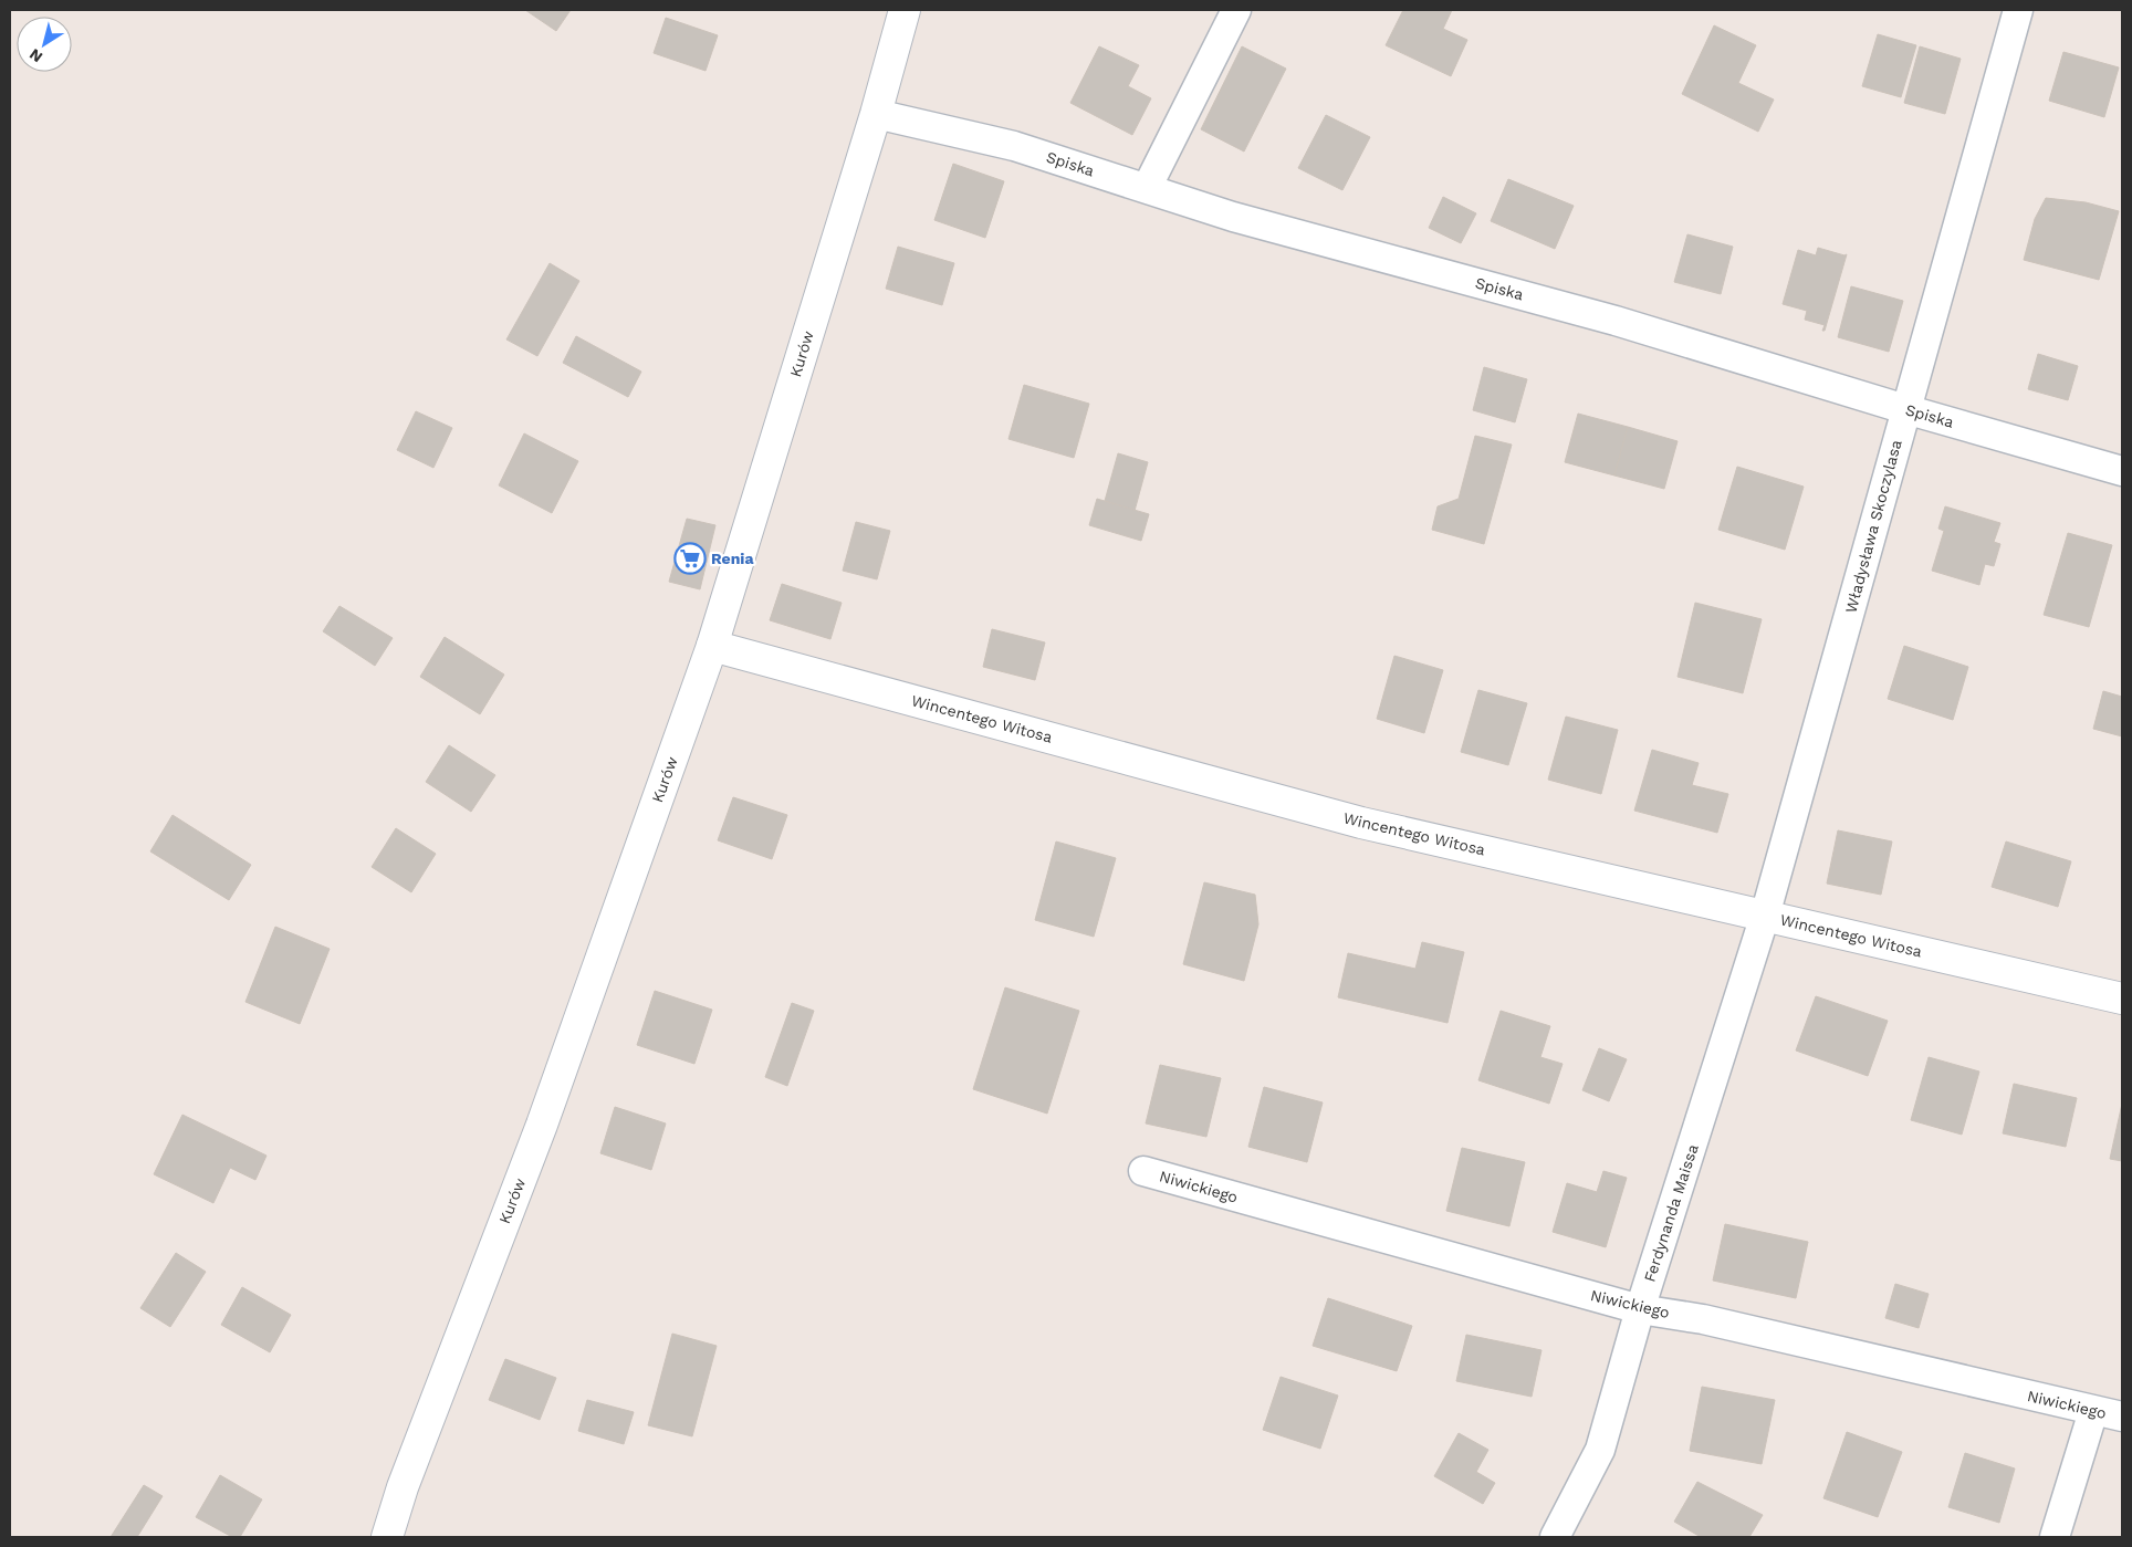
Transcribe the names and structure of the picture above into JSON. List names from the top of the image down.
{
  "streets": {
    "street": [
      "Spiska",
      "Kurów",
      "Władysława Skoczylasa",
      "Wincentego Witosa",
      "Niwickiego",
      "Ferdynanda Maissa"
    ]
  },
  "crossings": [
    ["Spiska", "Kurów"],
    ["Spiska", "Władysława Skoczylasa"],
    ["Kurów", "Wincentego Witosa"],
    ["Władysława Skoczylasa", "Wincentego Witosa"],
    ["Władysława Skoczylasa", "Ferdynanda Maissa"],
    ["Wincentego Witosa", "Ferdynanda Maissa"],
    ["Niwickiego", "Ferdynanda Maissa"]
  ],
  "places": {
    "supermarket": ["Renia"]
  },
  "north": "bottom left"
}
